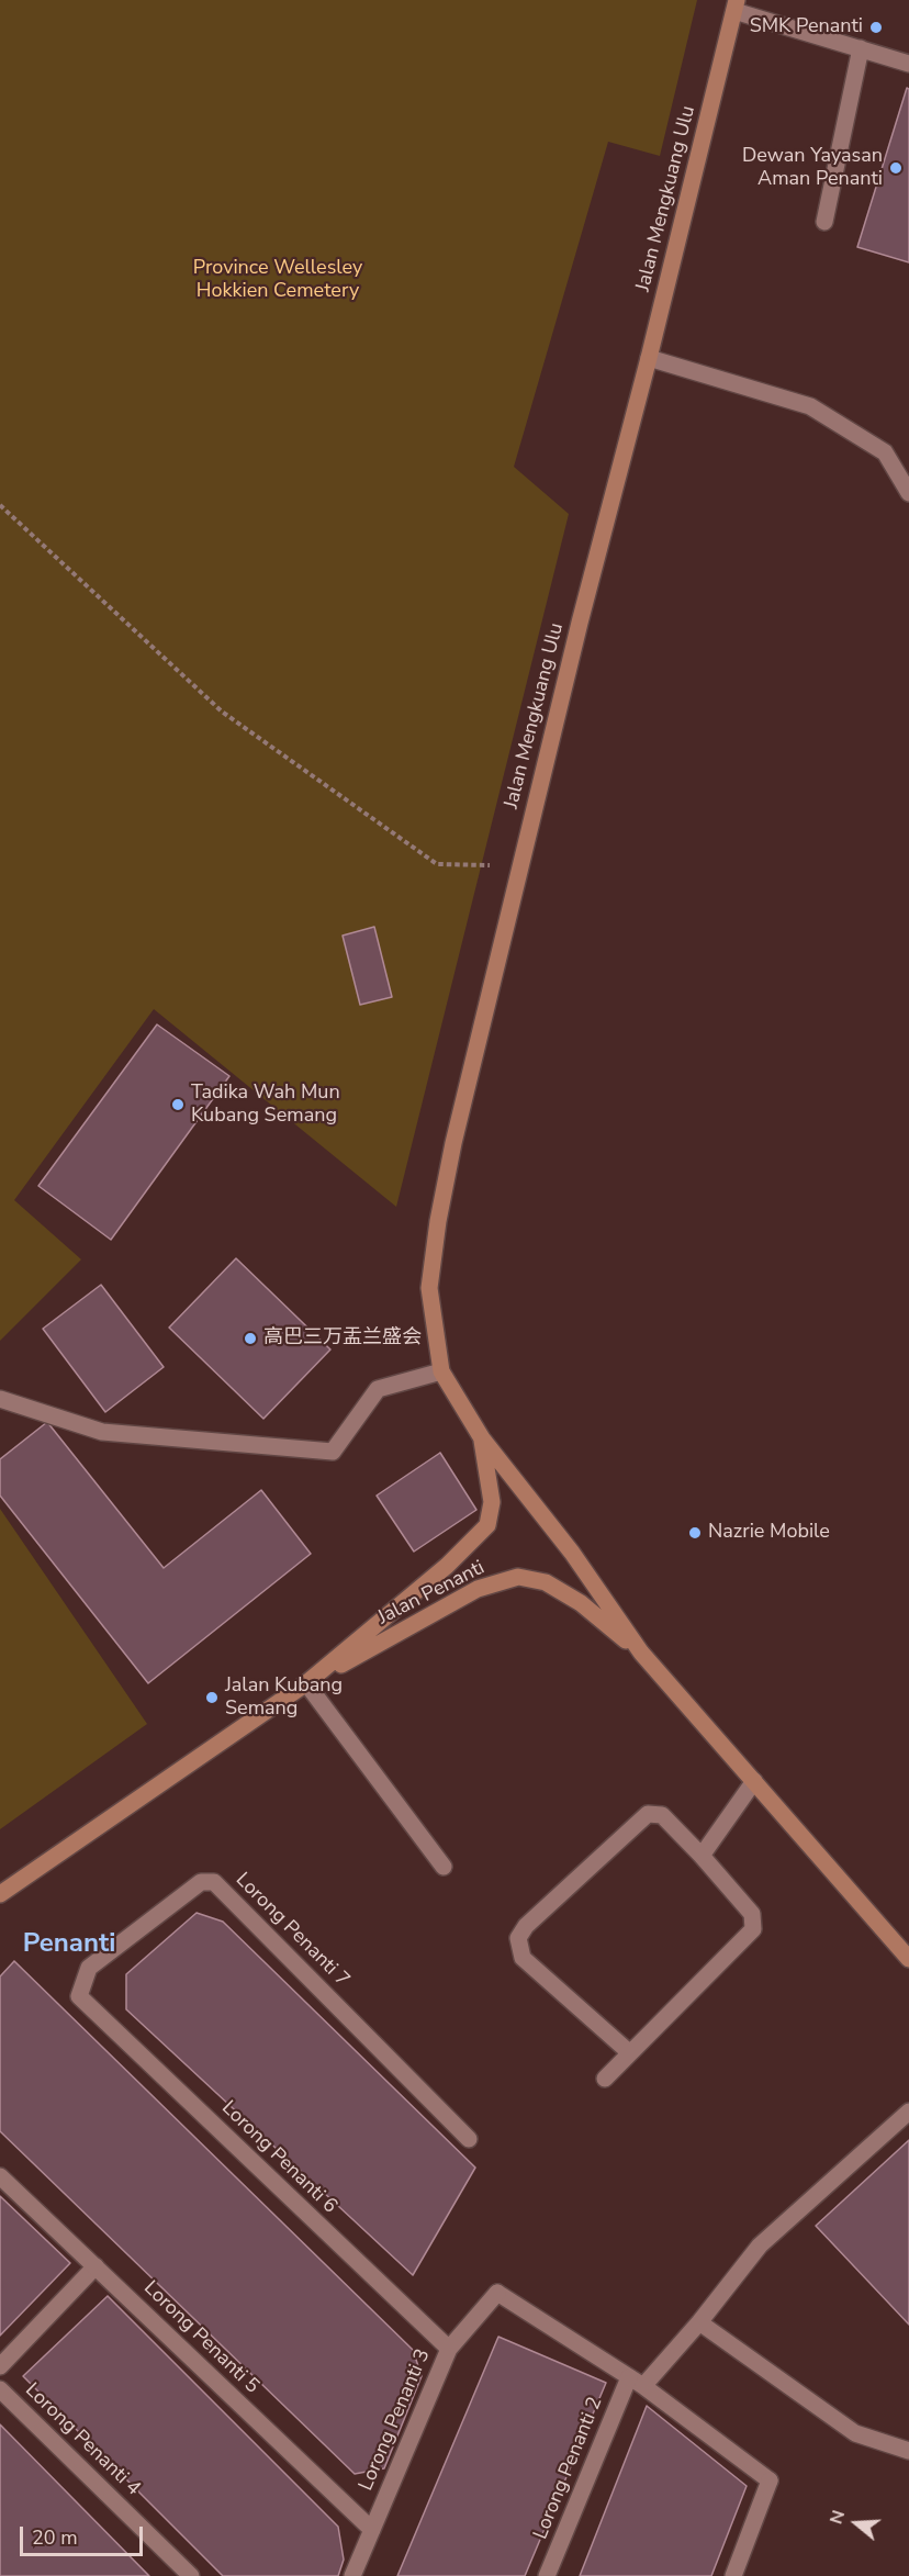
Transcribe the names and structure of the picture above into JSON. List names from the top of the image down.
{
  "streets": {
    "main road": ["Jalan Mengkuang Ulu", "Jalan Penanti"],
    "street": [
      "Lorong Penanti 7",
      "Lorong Penanti 6",
      "Lorong Penanti 5",
      "Lorong Penanti 3",
      "Lorong Penanti 4",
      "Lorong Penanti 2"
    ]
  },
  "crossings": [
    ["Jalan Mengkuang Ulu", "Jalan Penanti"],
    ["Lorong Penanti 7", "Lorong Penanti 6"],
    ["Lorong Penanti 6", "Lorong Penanti 3"],
    ["Lorong Penanti 5", "Lorong Penanti 3"],
    ["Lorong Penanti 3", "Lorong Penanti 2"]
  ],
  "districts": ["Penanti"],
  "parks": ["Province Wellesley Hokkien Cemetery"],
  "places": [
    "SMK Penanti",
    "Dewan Yayasan Aman Penanti",
    "Tadika Wah Mun Kubang Semang",
    "高巴三万盂兰盛会",
    "Nazrie Mobile",
    "Jalan Kubang Semang"
  ],
  "scale_bar": "20 m",
  "north": "left"
}
